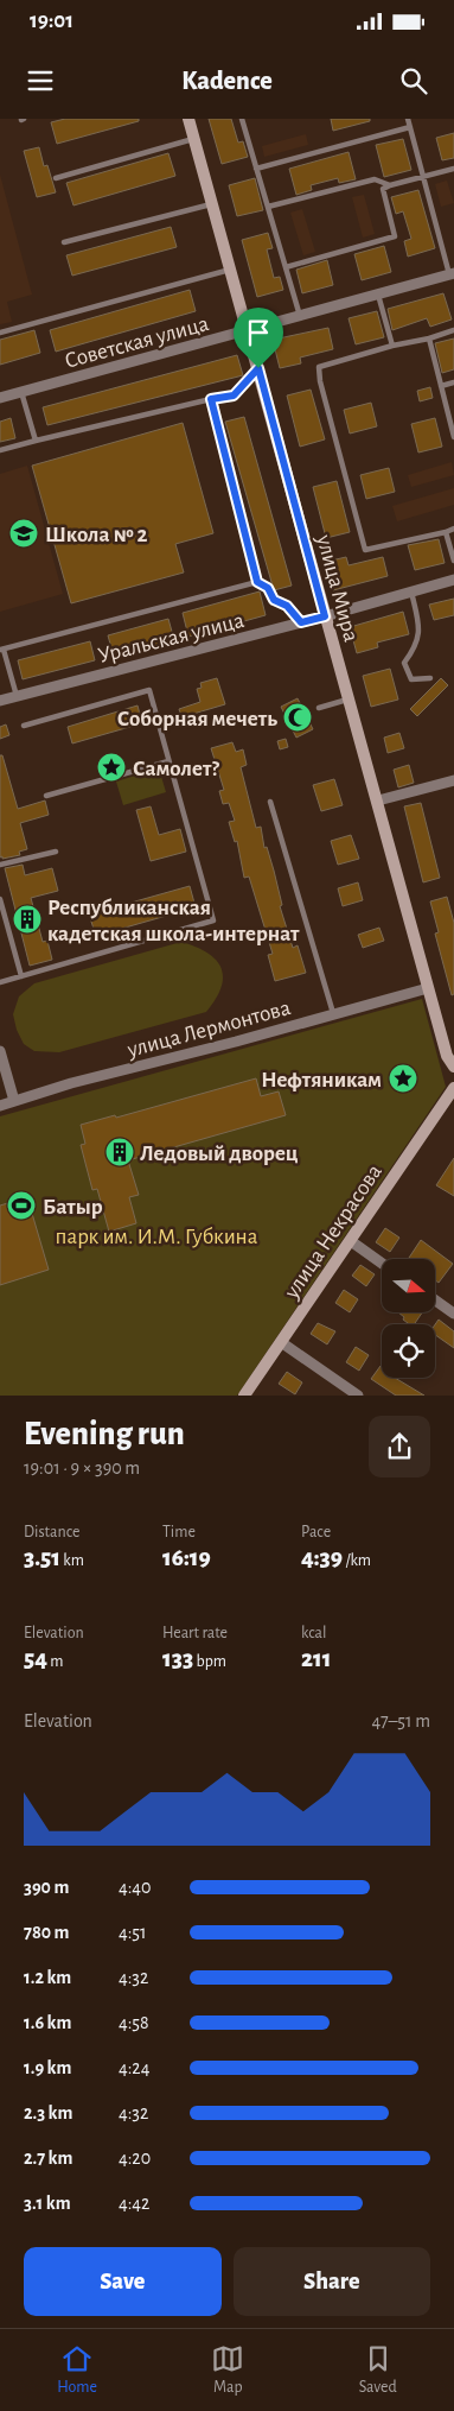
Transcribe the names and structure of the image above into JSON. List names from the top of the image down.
{
  "streets": {
    "street": [
      "Советская улица",
      "улица Мира",
      "Уральская улица",
      "улица Лермонтова",
      "улица Некрасова"
    ]
  },
  "crossings": [
    ["Советская улица", "улица Мира"],
    ["улица Мира", "Уральская улица"],
    ["улица Мира", "улица Лермонтова"]
  ],
  "parks": ["парк им. И.М. Губкина"],
  "places": {
    "school or university": ["Школа № 2"],
    "mosque": ["Соборная мечеть"],
    "place": ["Самолет?", "Нефтяникам"],
    "building": ["Республиканская кадетская школа-интернат", "Ледовый дворец"],
    "sports": ["Батыр"]
  },
  "north": "right",
  "page": {
    "status": "19:01",
    "header": "Kadence",
    "heading": ["Evening run", "19:01 · 9 × 390 m"],
    "stats": [
      ["Distance", "3.51 km"],
      ["Time", "16:19"],
      ["Pace", "4:39 /km"],
      ["Elevation", "54 m"],
      ["Heart rate", "133 bpm"],
      ["kcal", "211"]
    ],
    "chart": ["Elevation", "47–51 m"],
    "list": [
      {
        "name": "390 m",
        "note": "4:40"
      },
      {
        "name": "780 m",
        "note": "4:51"
      },
      {
        "name": "1.2 km",
        "note": "4:32"
      },
      {
        "name": "1.6 km",
        "note": "4:58"
      },
      {
        "name": "1.9 km",
        "note": "4:24"
      },
      {
        "name": "2.3 km",
        "note": "4:32"
      },
      {
        "name": "2.7 km",
        "note": "4:20"
      },
      {
        "name": "3.1 km",
        "note": "4:42"
      }
    ],
    "buttons": ["Save", "Share"],
    "tabs": ["Home", "Map", "Saved"]
  }
}
